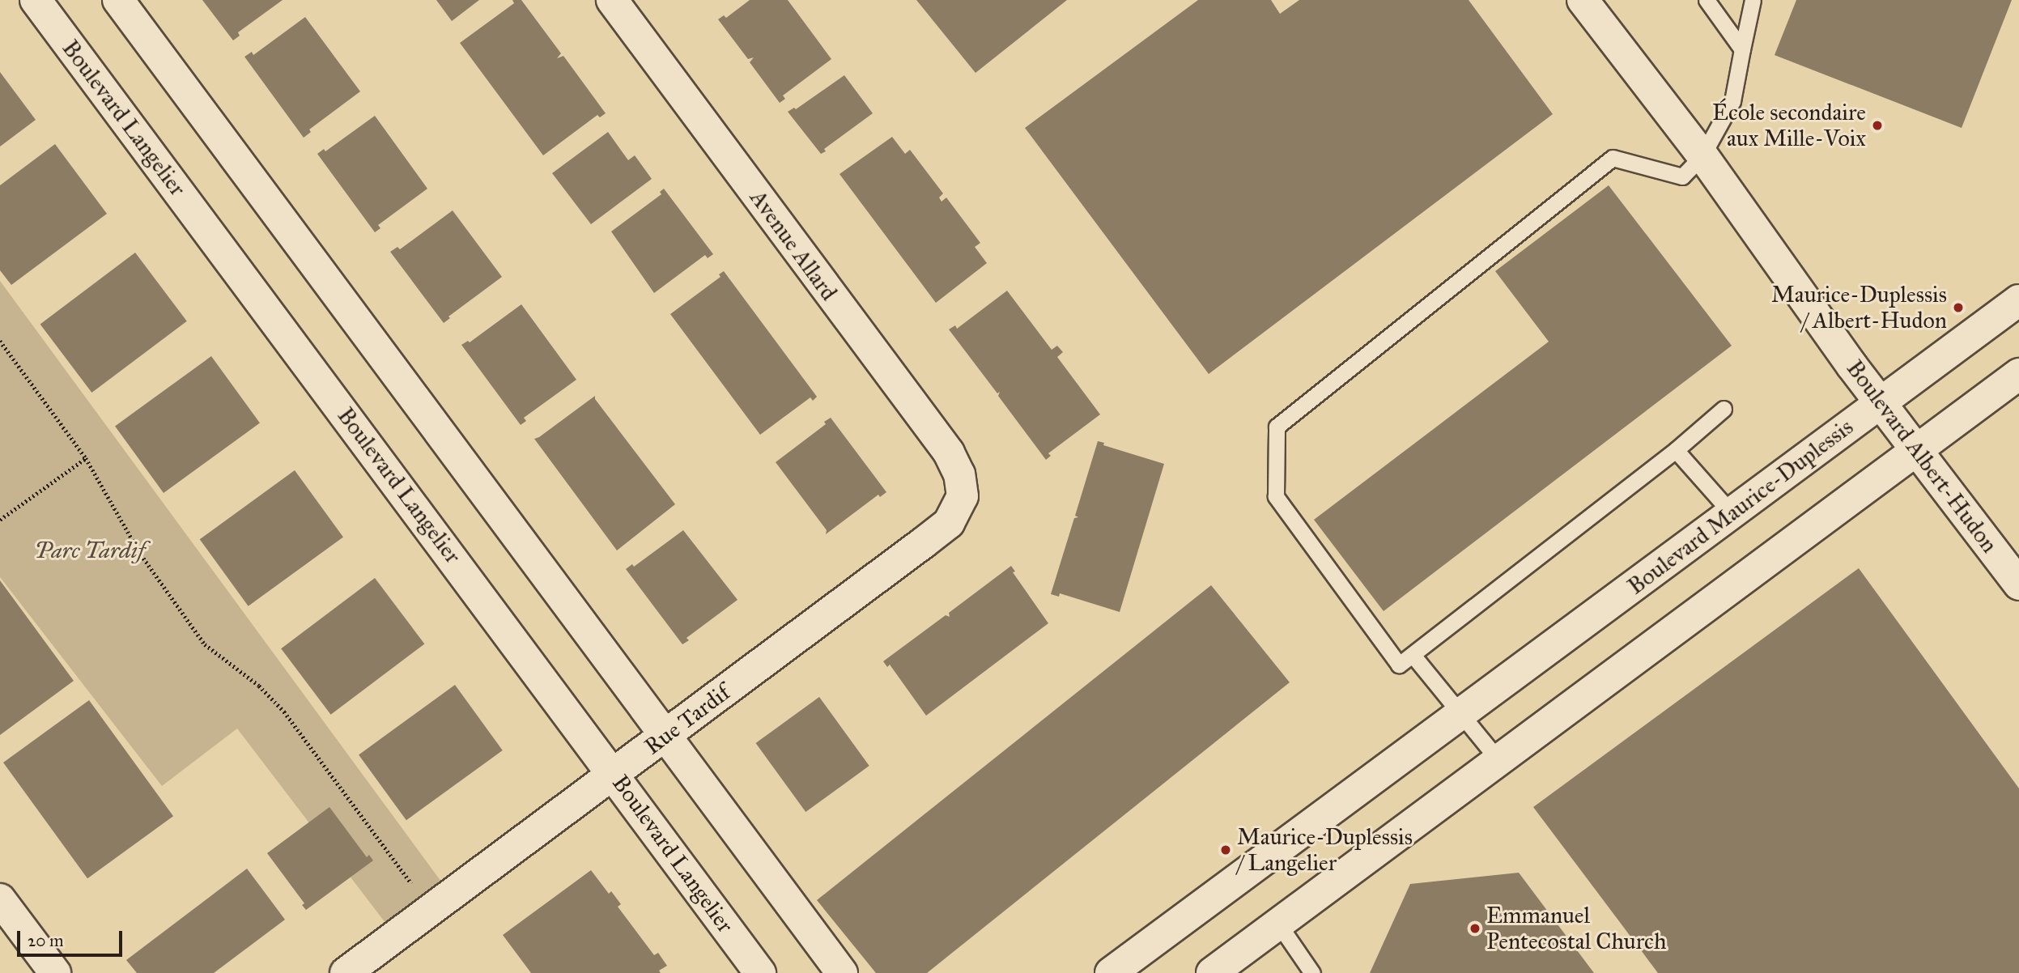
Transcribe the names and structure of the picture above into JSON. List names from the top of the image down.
{
  "streets": {
    "street": [
      "Boulevard Langelier",
      "Avenue Allard",
      "Boulevard Albert-Hudon",
      "Boulevard Maurice-Duplessis",
      "Rue Tardif"
    ]
  },
  "crossings": [
    ["Boulevard Langelier", "Rue Tardif"],
    ["Avenue Allard", "Rue Tardif"],
    ["Boulevard Albert-Hudon", "Boulevard Maurice-Duplessis"]
  ],
  "parks": ["Parc Tardif"],
  "places": [
    "École secondaire aux Mille-Voix",
    "Maurice-Duplessis / Albert-Hudon",
    "Maurice-Duplessis / Langelier",
    "Emmanuel Pentecostal Church"
  ],
  "scale_bar": "20 m"
}
